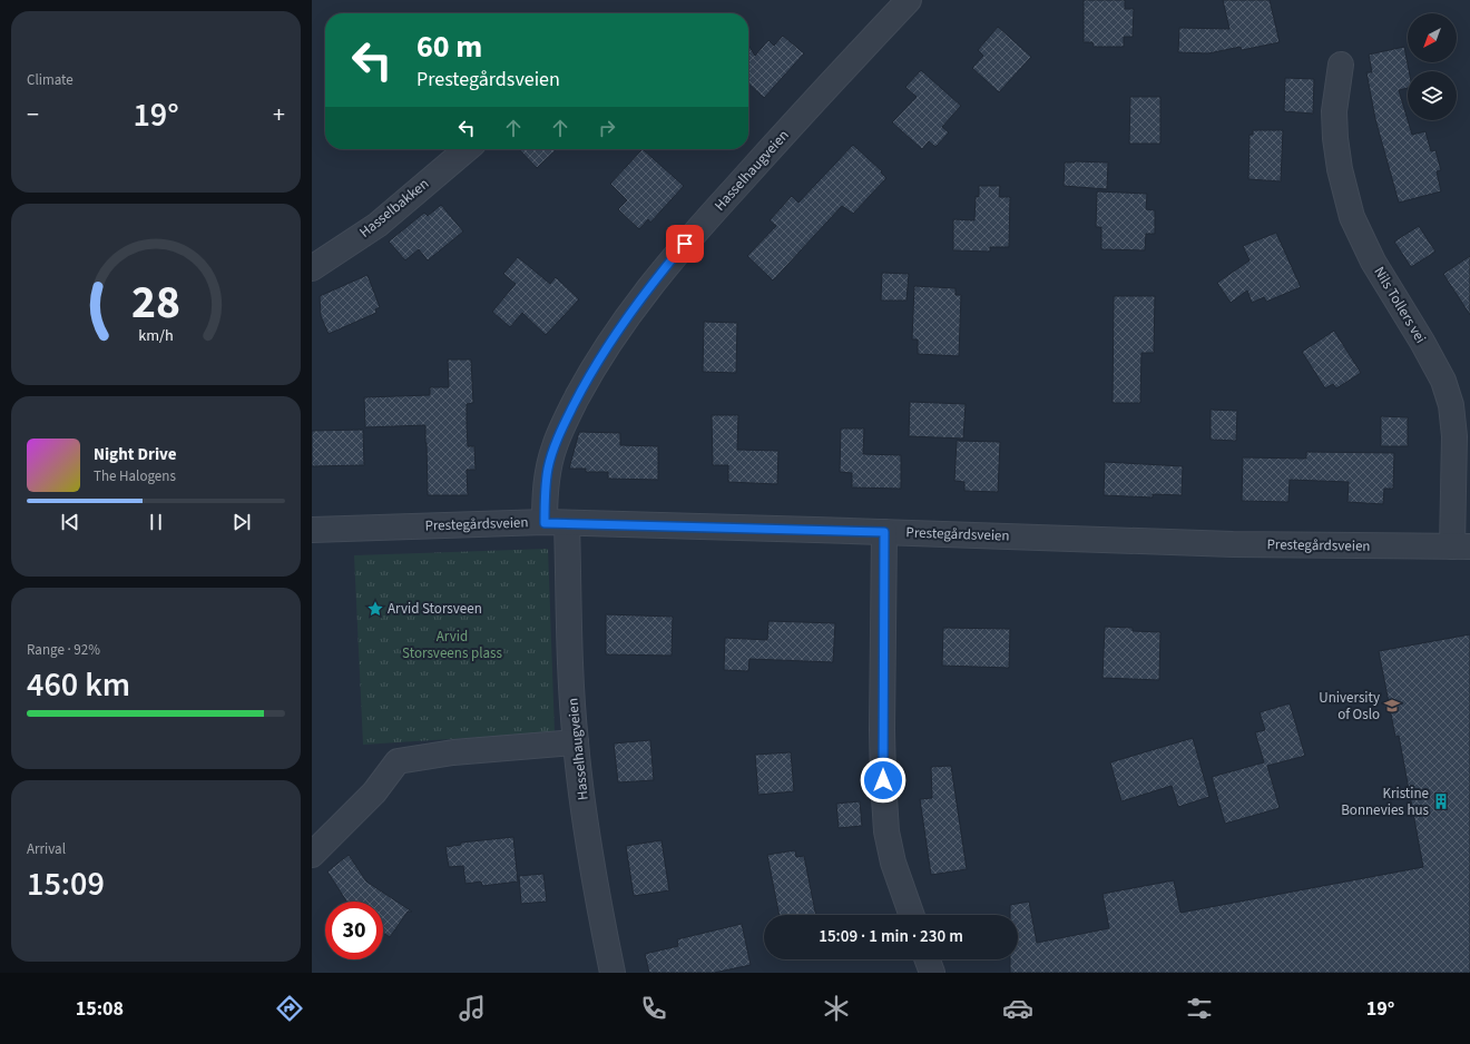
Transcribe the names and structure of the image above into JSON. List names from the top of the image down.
{
  "streets": {
    "street": [
      "Hasselhaugveien",
      "Hasselbakken",
      "Nils Tollers vei",
      "Prestegårdsveien"
    ]
  },
  "crossings": [
    ["Hasselhaugveien", "Prestegårdsveien"],
    ["Nils Tollers vei", "Prestegårdsveien"]
  ],
  "parks": ["Arvid Storsveens plass"],
  "places": {
    "place": ["Arvid Storsveen"],
    "school or university": ["University of Oslo"],
    "building": ["Kristine Bonnevies hus"]
  },
  "north": "bottom left",
  "page": {
    "tile": [
      "Climate",
      ["Range · 92%", "460 km"],
      ["Arrival", "15:09"]
    ],
    "turn": ["60 m", "Prestegårdsveien"],
    "heat": ["−", "19°", "+"],
    "song": ["Night Drive", "The Halogens"],
    "limit": "30",
    "trip": "15:09 · 1 min · 230 m",
    "tabs": ["15:08", "19°"],
    "gauge": ["28", "km/h"]
  }
}
